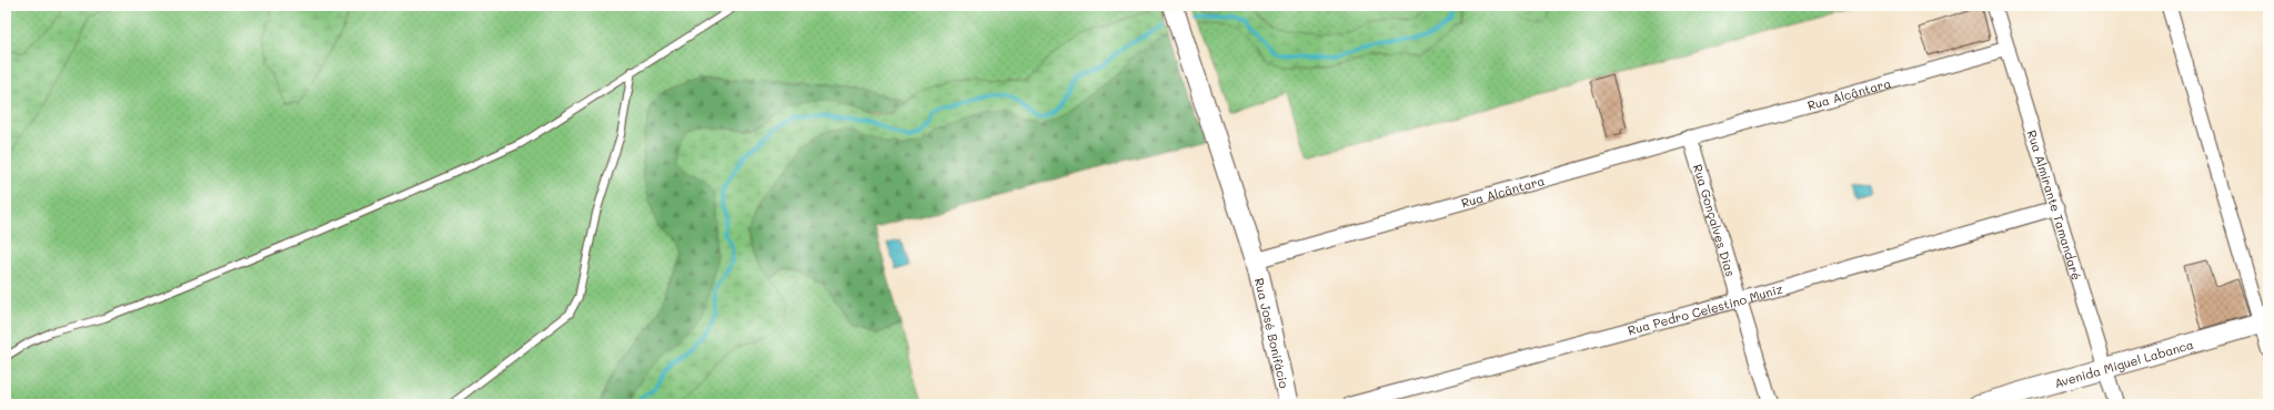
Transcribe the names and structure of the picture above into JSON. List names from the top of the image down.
{
  "streets": {
    "street": [
      "Rua Alcântara",
      "Rua Almirante Tamandaré",
      "Rua Gonçalves Dias",
      "Rua Pedro Celestino Muniz",
      "Rua José Bonifácio",
      "Avenida Miguel Labanca"
    ]
  },
  "crossings": [
    ["Rua Alcântara", "Rua Almirante Tamandaré"],
    ["Rua Alcântara", "Rua Gonçalves Dias"],
    ["Rua Alcântara", "Rua José Bonifácio"],
    ["Rua Almirante Tamandaré", "Rua Pedro Celestino Muniz"],
    ["Rua Almirante Tamandaré", "Avenida Miguel Labanca"],
    ["Rua Gonçalves Dias", "Rua Pedro Celestino Muniz"]
  ]
}
